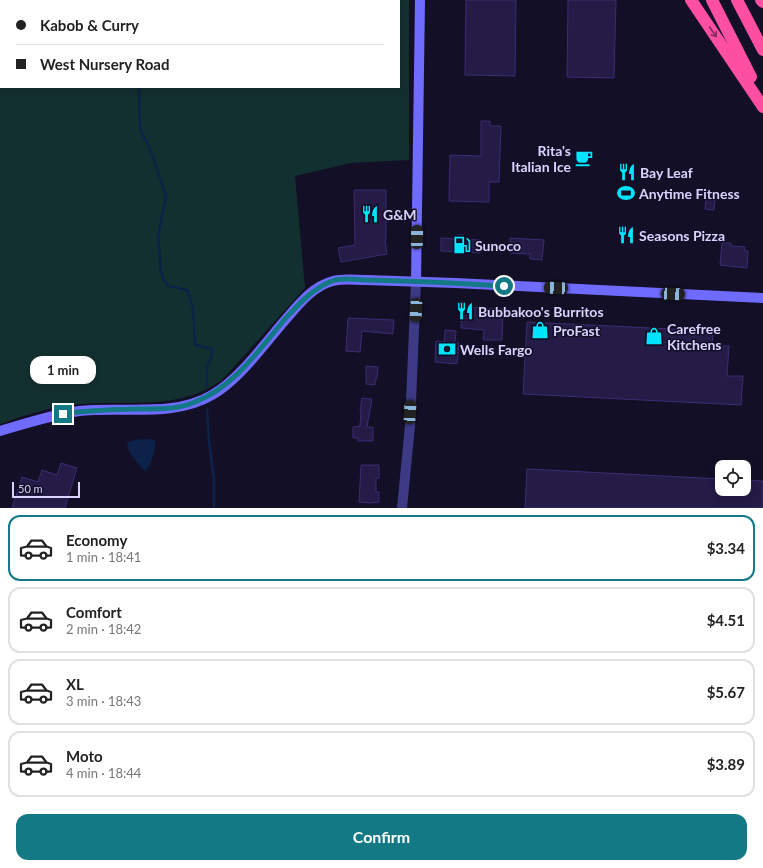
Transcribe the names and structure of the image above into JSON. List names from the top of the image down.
{
  "places": {
    "cafe": ["Rita's Italian Ice"],
    "restaurant": [
      "Bay Leaf",
      "G&M",
      "Seasons Pizza",
      "Bubbakoo's Burritos"
    ],
    "sports": ["Anytime Fitness"],
    "fuel station": ["Sunoco"],
    "shop": ["ProFast", "Carefree Kitchens"],
    "bank": ["Wells Fargo"]
  },
  "scale_bar": "50 m",
  "page": {
    "banner": ["Kabob & Curry", "West Nursery Road"],
    "bubble": "1 min",
    "scale": "50 m",
    "list": [
      {
        "name": "Economy",
        "note": "1 min · 18:41",
        "value": "$3.34"
      },
      {
        "name": "Comfort",
        "note": "2 min · 18:42",
        "value": "$4.51"
      },
      {
        "name": "XL",
        "note": "3 min · 18:43",
        "value": "$5.67"
      },
      {
        "name": "Moto",
        "note": "4 min · 18:44",
        "value": "$3.89"
      }
    ],
    "buttons": "Confirm"
  }
}
